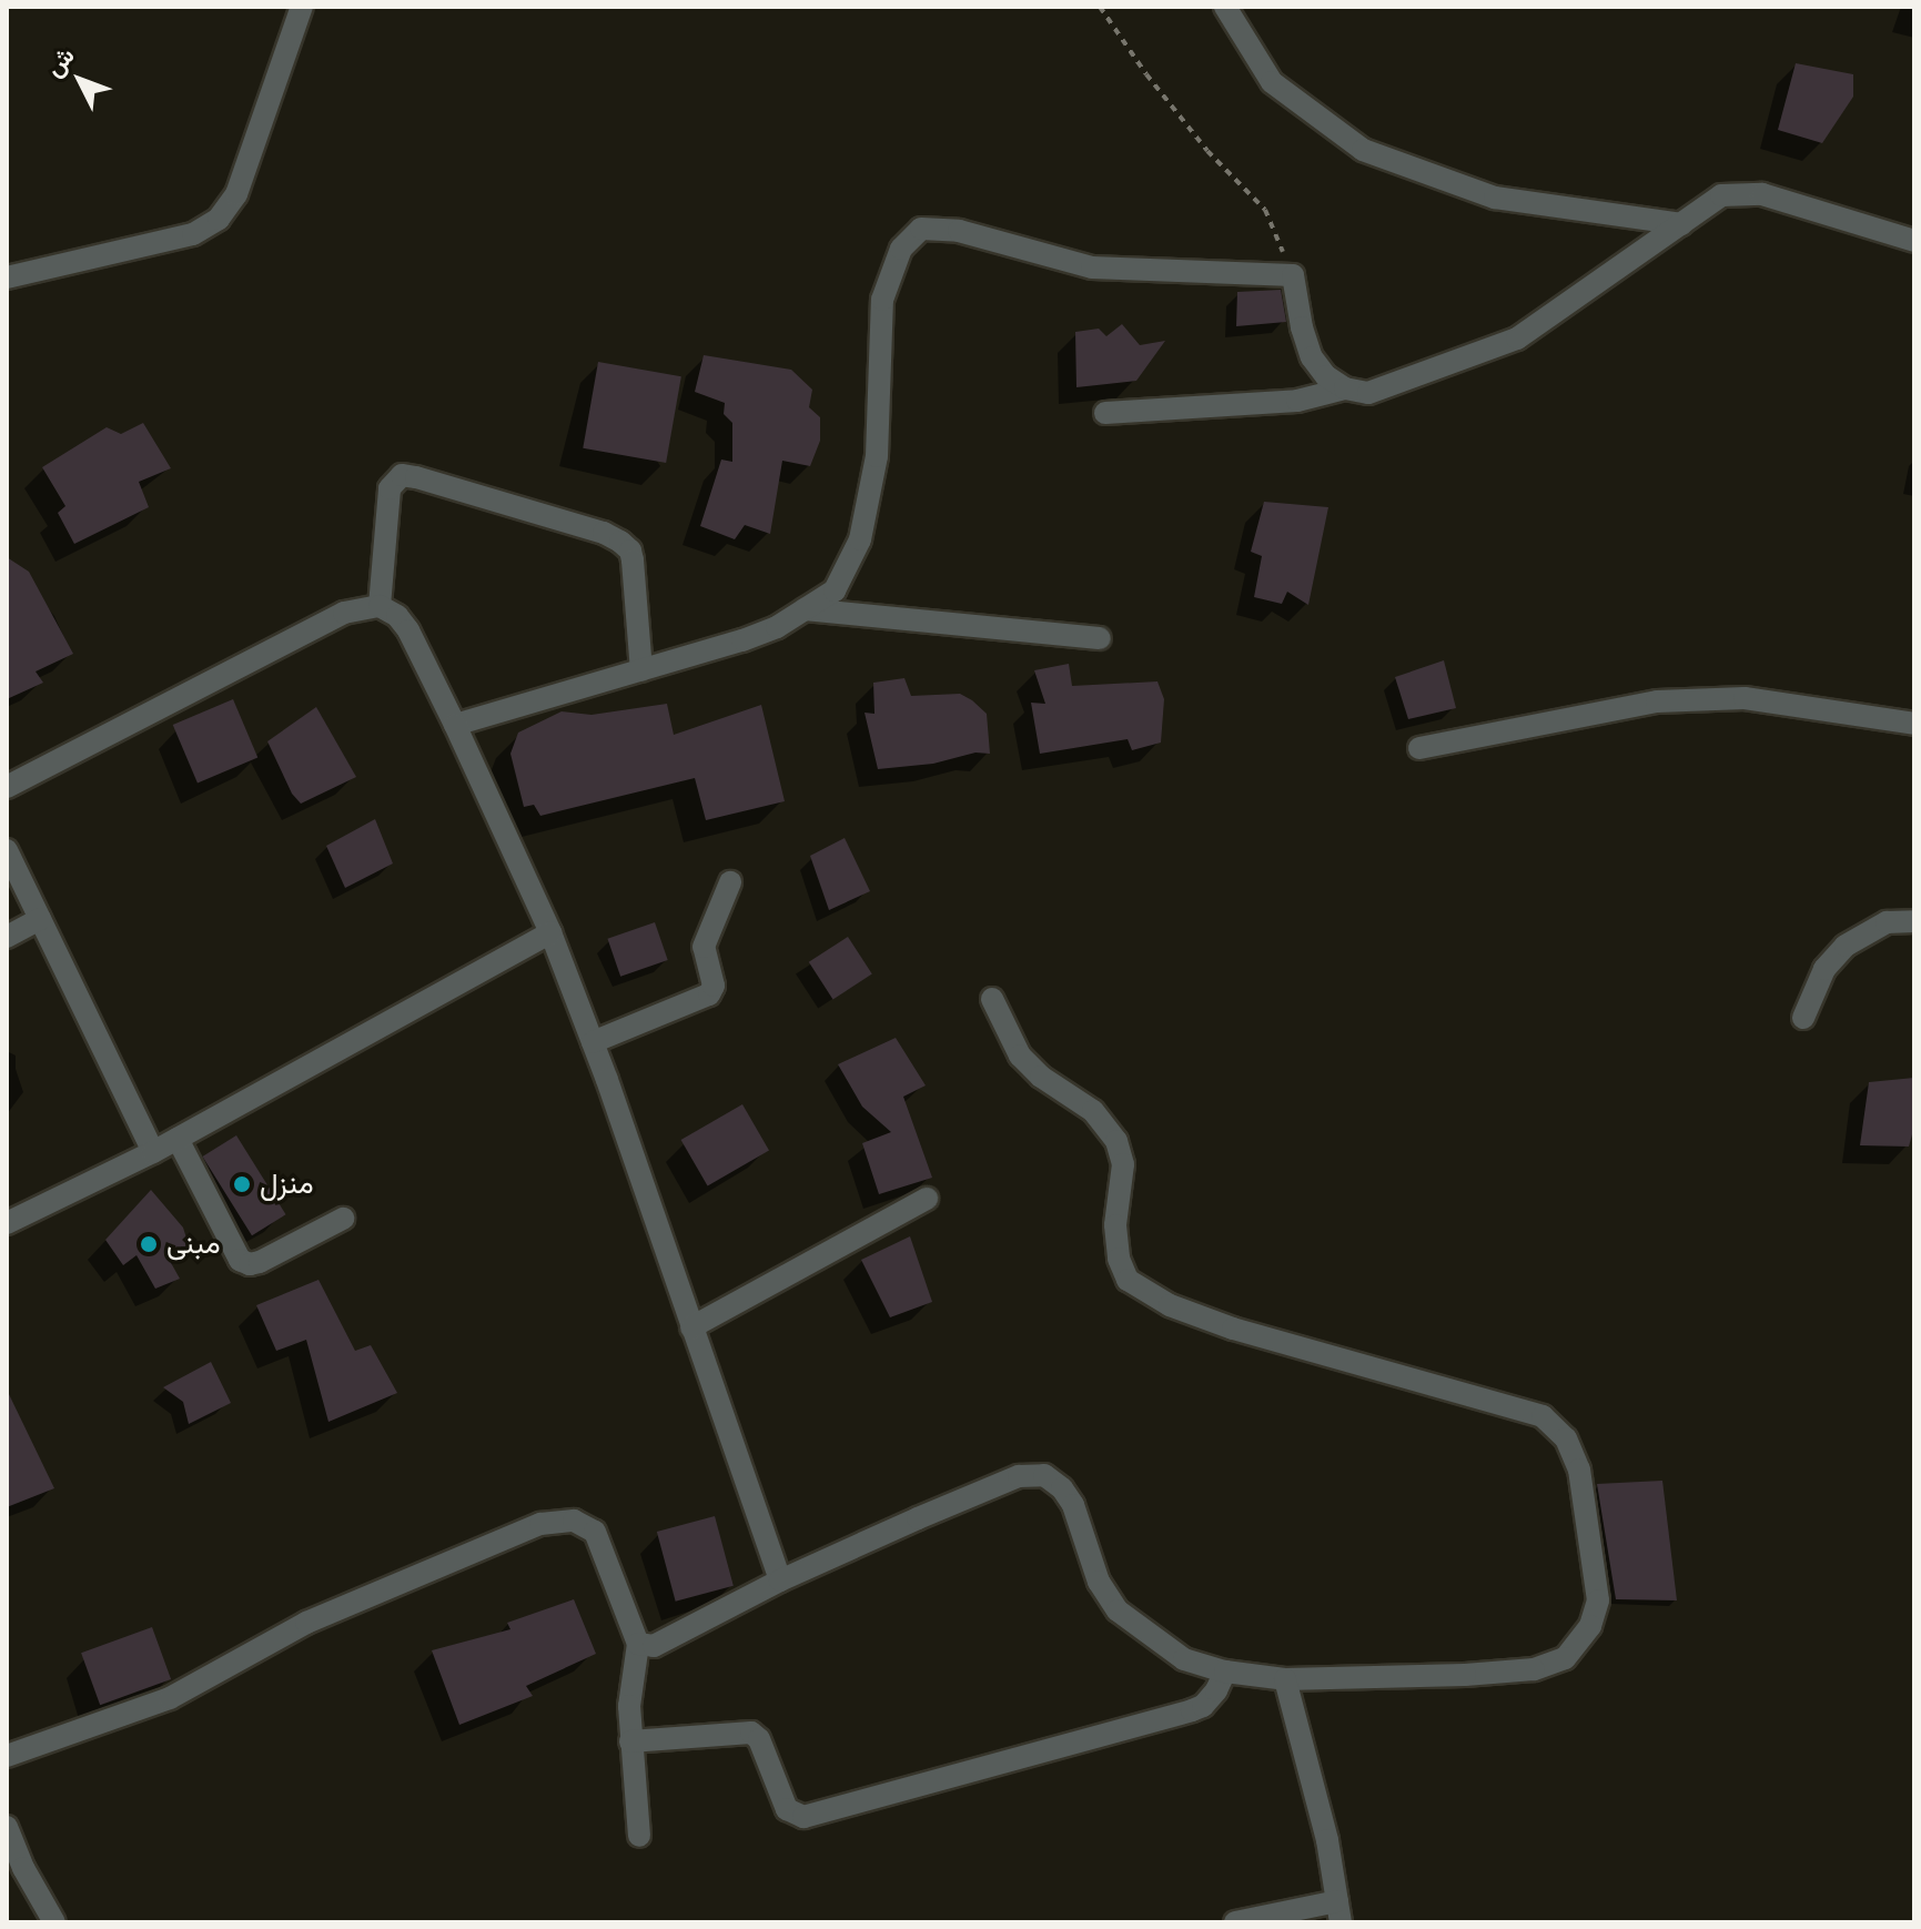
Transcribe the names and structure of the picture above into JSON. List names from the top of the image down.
{
  "places": ["منزل", "مبنى"],
  "north": "top left"
}
